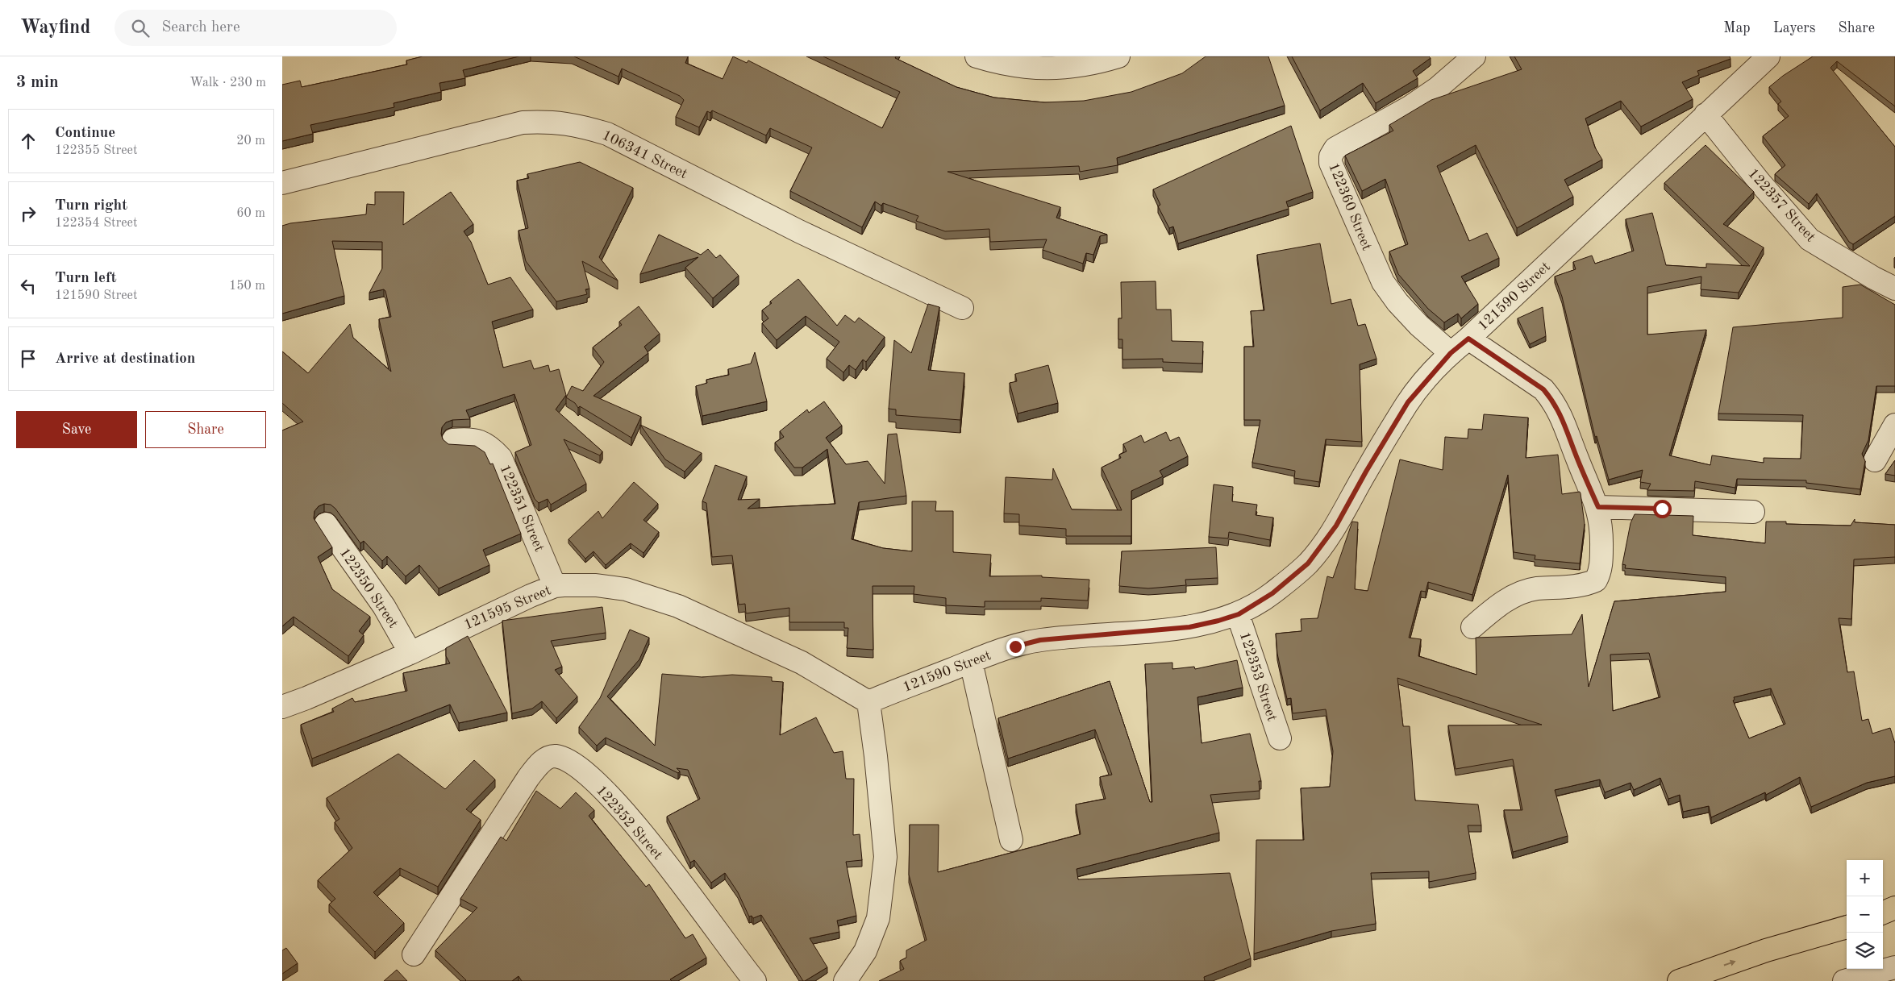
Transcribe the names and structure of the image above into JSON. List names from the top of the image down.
{
  "streets": {
    "street": [
      "106341 Street",
      "122357 Street",
      "122360 Street",
      "121590 Street",
      "122351 Street",
      "122350 Street",
      "121595 Street",
      "122353 Street",
      "122352 Street"
    ]
  },
  "crossings": [
    ["122357 Street", "121590 Street"],
    ["122360 Street", "121590 Street"],
    ["121590 Street", "121595 Street"],
    ["121590 Street", "122353 Street"],
    ["122351 Street", "121595 Street"],
    ["122350 Street", "121595 Street"]
  ],
  "page": {
    "header": "Wayfind",
    "search": "Search here",
    "nav": ["Map", "Layers", "Share"],
    "heading": ["3 min", "Walk · 230 m"],
    "list": [
      ["Continue", "122355 Street", "20 m"],
      ["Turn right", "122354 Street", "60 m"],
      ["Turn left", "121590 Street", "150 m"],
      "Arrive at destination"
    ],
    "buttons": ["Save", "Share"],
    "map_buttons": ["+", "−"]
  }
}
